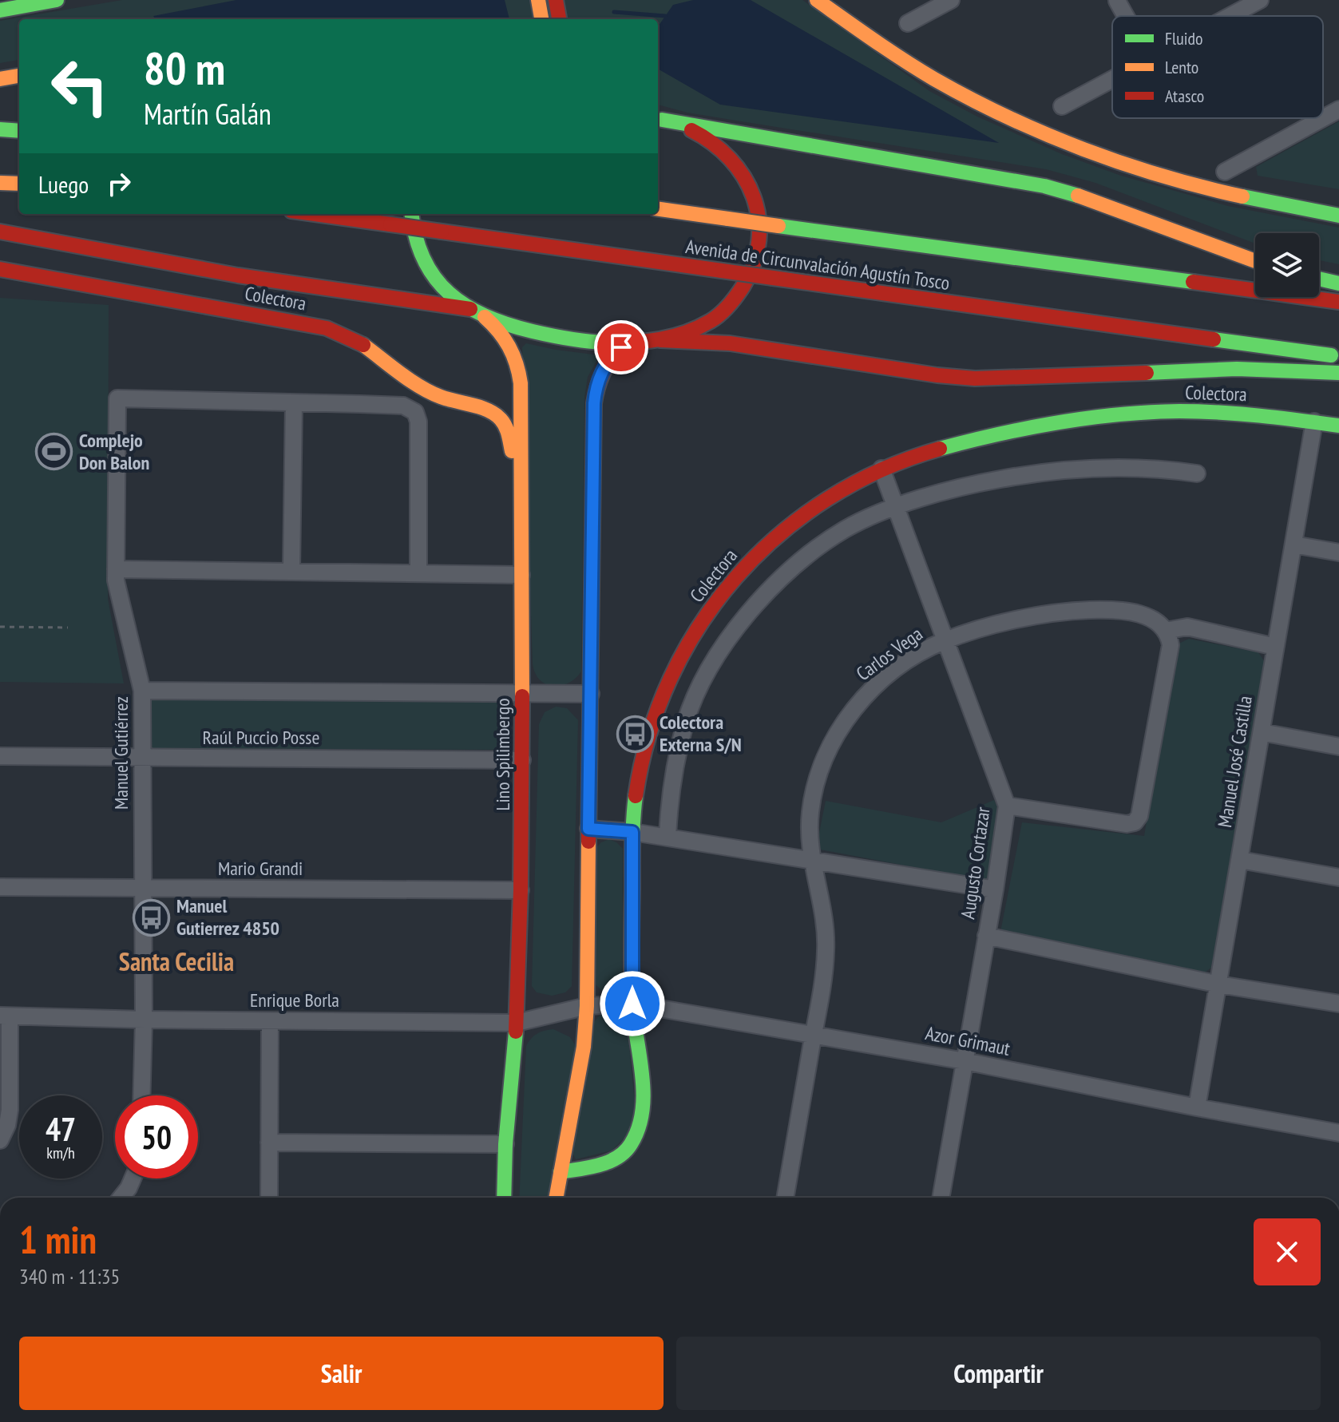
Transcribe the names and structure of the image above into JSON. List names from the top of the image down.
{
  "streets": {
    "main road": ["Avenida de Circunvalación Agustín Tosco", "Colectora", "Lino Spilimbergo"],
    "street": [
      "Carlos Vega",
      "Raúl Puccio Posse",
      "Manuel Gutiérrez",
      "Manuel José Castilla",
      "Augusto Cortazar",
      "Mario Grandi",
      "Enrique Borla",
      "Azor Grimaut"
    ]
  },
  "crossings": [
    ["Colectora", "Lino Spilimbergo"],
    ["Colectora", "Manuel José Castilla"],
    ["Colectora", "Augusto Cortazar"],
    ["Colectora", "Azor Grimaut"],
    ["Carlos Vega", "Augusto Cortazar"],
    ["Carlos Vega", "Azor Grimaut"],
    ["Raúl Puccio Posse", "Manuel Gutiérrez"],
    ["Raúl Puccio Posse", "Lino Spilimbergo"],
    ["Manuel Gutiérrez", "Mario Grandi"],
    ["Manuel Gutiérrez", "Enrique Borla"],
    ["Lino Spilimbergo", "Mario Grandi"],
    ["Lino Spilimbergo", "Enrique Borla"],
    ["Manuel José Castilla", "Azor Grimaut"],
    ["Augusto Cortazar", "Azor Grimaut"],
    ["Enrique Borla", "Azor Grimaut"]
  ],
  "districts": ["Santa Cecilia"],
  "places": {
    "sports": ["Complejo Don Balon"],
    "bus stop": ["Colectora Externa S/N", "Manuel Gutierrez 4850"]
  },
  "legend": ["Fluido", "Lento", "Atasco"],
  "page": {
    "turn": ["80 m", "Martín Galán"],
    "then": "Luego",
    "speed": "47 km/h",
    "limit": "50",
    "heading": ["1 min", "340 m · 11:35"],
    "buttons": ["Salir", "Compartir"]
  }
}
